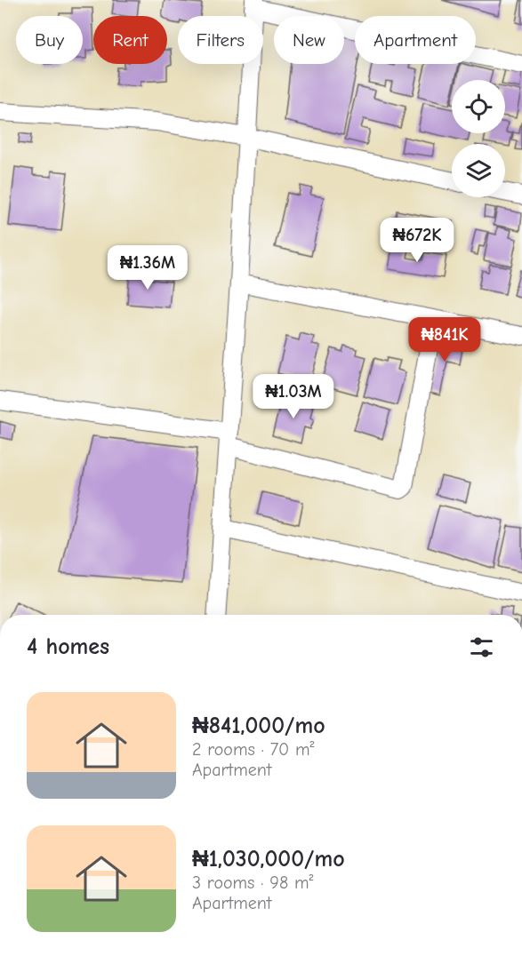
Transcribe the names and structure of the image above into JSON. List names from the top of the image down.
{
  "page": {
    "chip": [
      "Buy",
      "Rent",
      "Filters",
      "New",
      "Apartment"
    ],
    "price": [
      "₦672K",
      "₦1.36M",
      "₦841K",
      "₦1.03M"
    ],
    "heading": "4 homes",
    "list": [
      {
        "name": "₦841,000/mo",
        "note": "2 rooms · 70 m² · Apartment"
      },
      {
        "name": "₦1,030,000/mo",
        "note": "3 rooms · 98 m² · Apartment"
      }
    ]
  }
}
